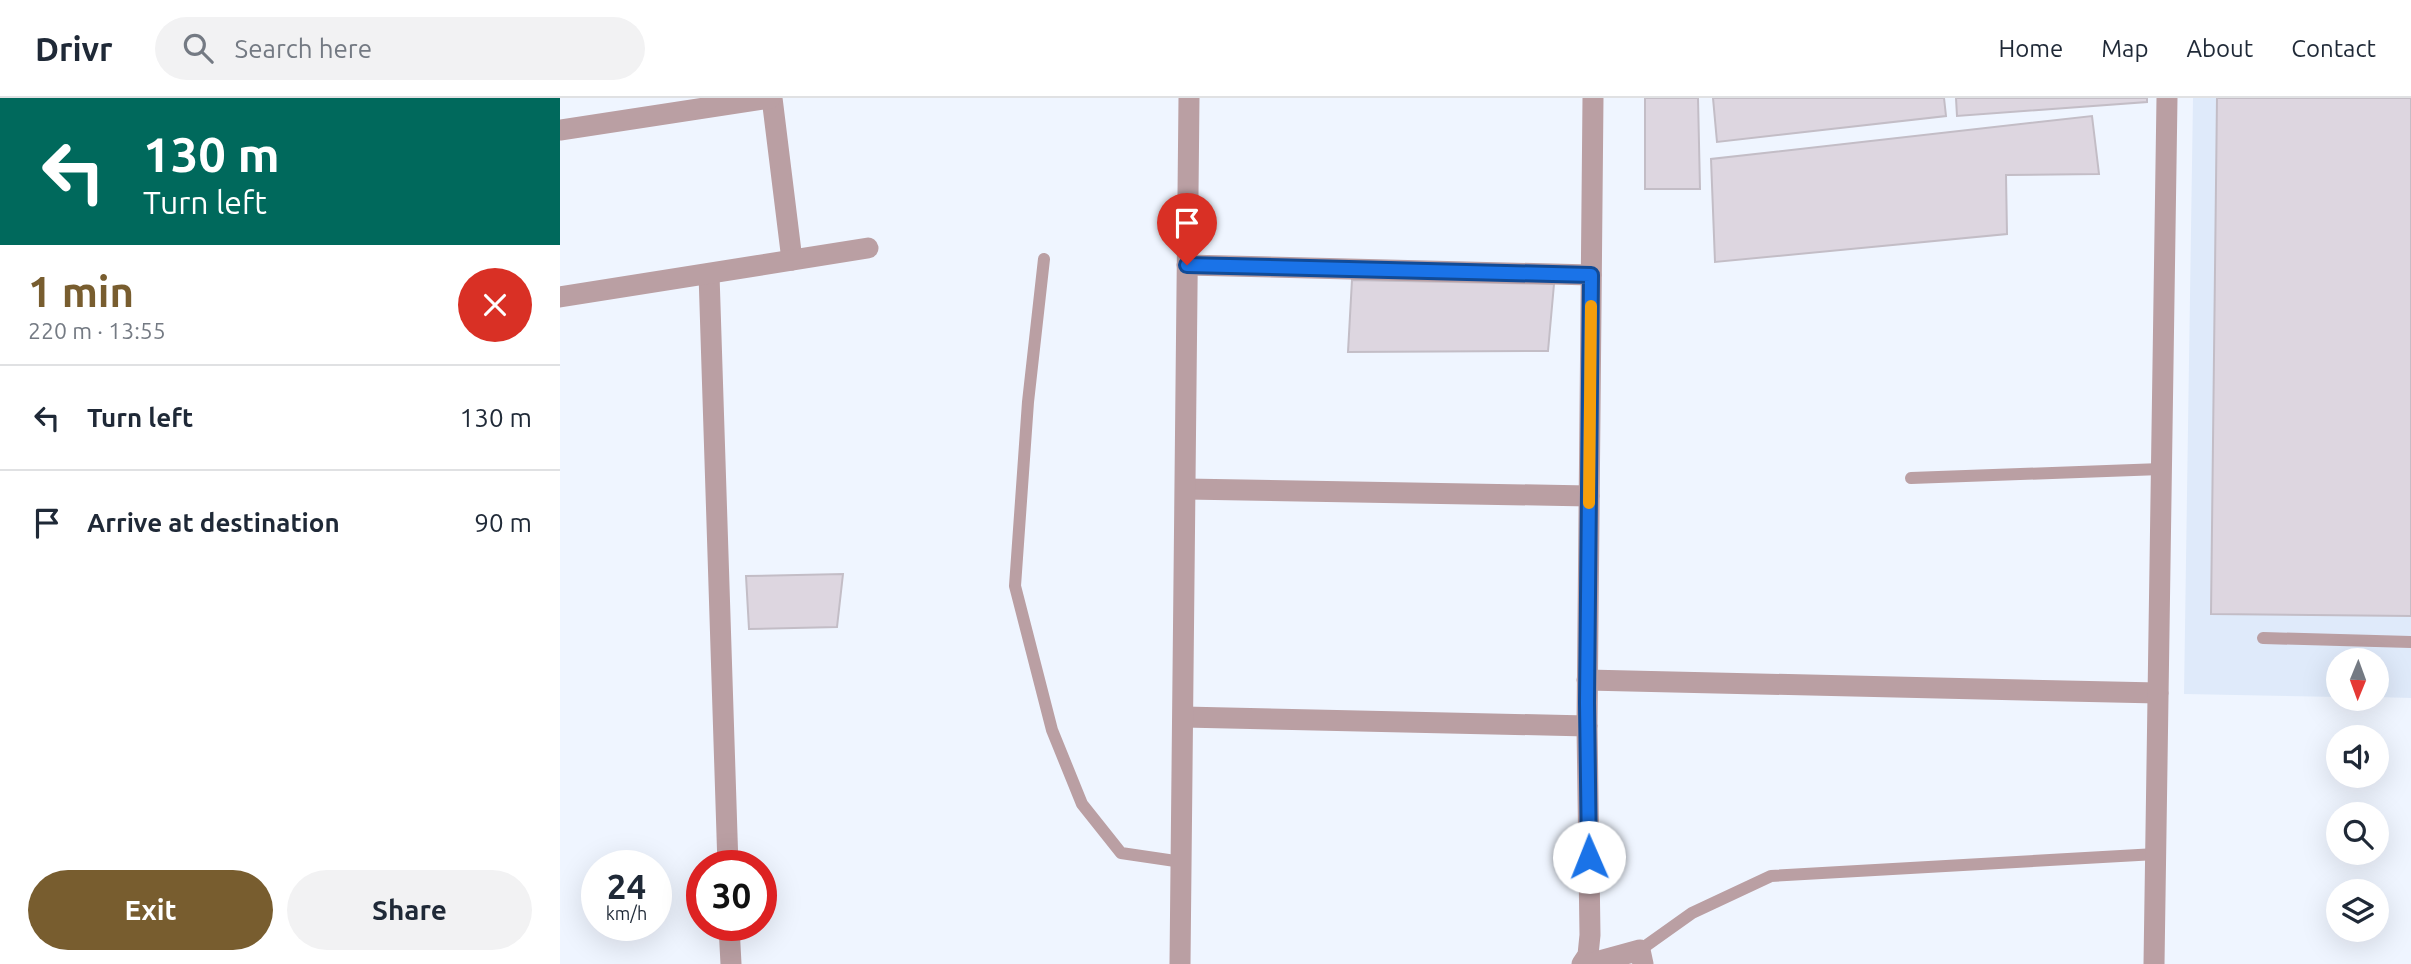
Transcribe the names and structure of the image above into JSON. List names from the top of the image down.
{
  "north": "bottom",
  "page": {
    "header": "Drivr",
    "search": "Search here",
    "nav": [
      "Home",
      "Map",
      "About",
      "Contact"
    ],
    "turn": ["130 m", "Turn left"],
    "heading": ["1 min", "220 m · 13:55"],
    "list": [
      {
        "name": "Turn left",
        "value": "130 m"
      },
      {
        "name": "Arrive at destination",
        "value": "90 m"
      }
    ],
    "speed": "24 km/h",
    "limit": "30",
    "buttons": ["Exit", "Share"]
  }
}
